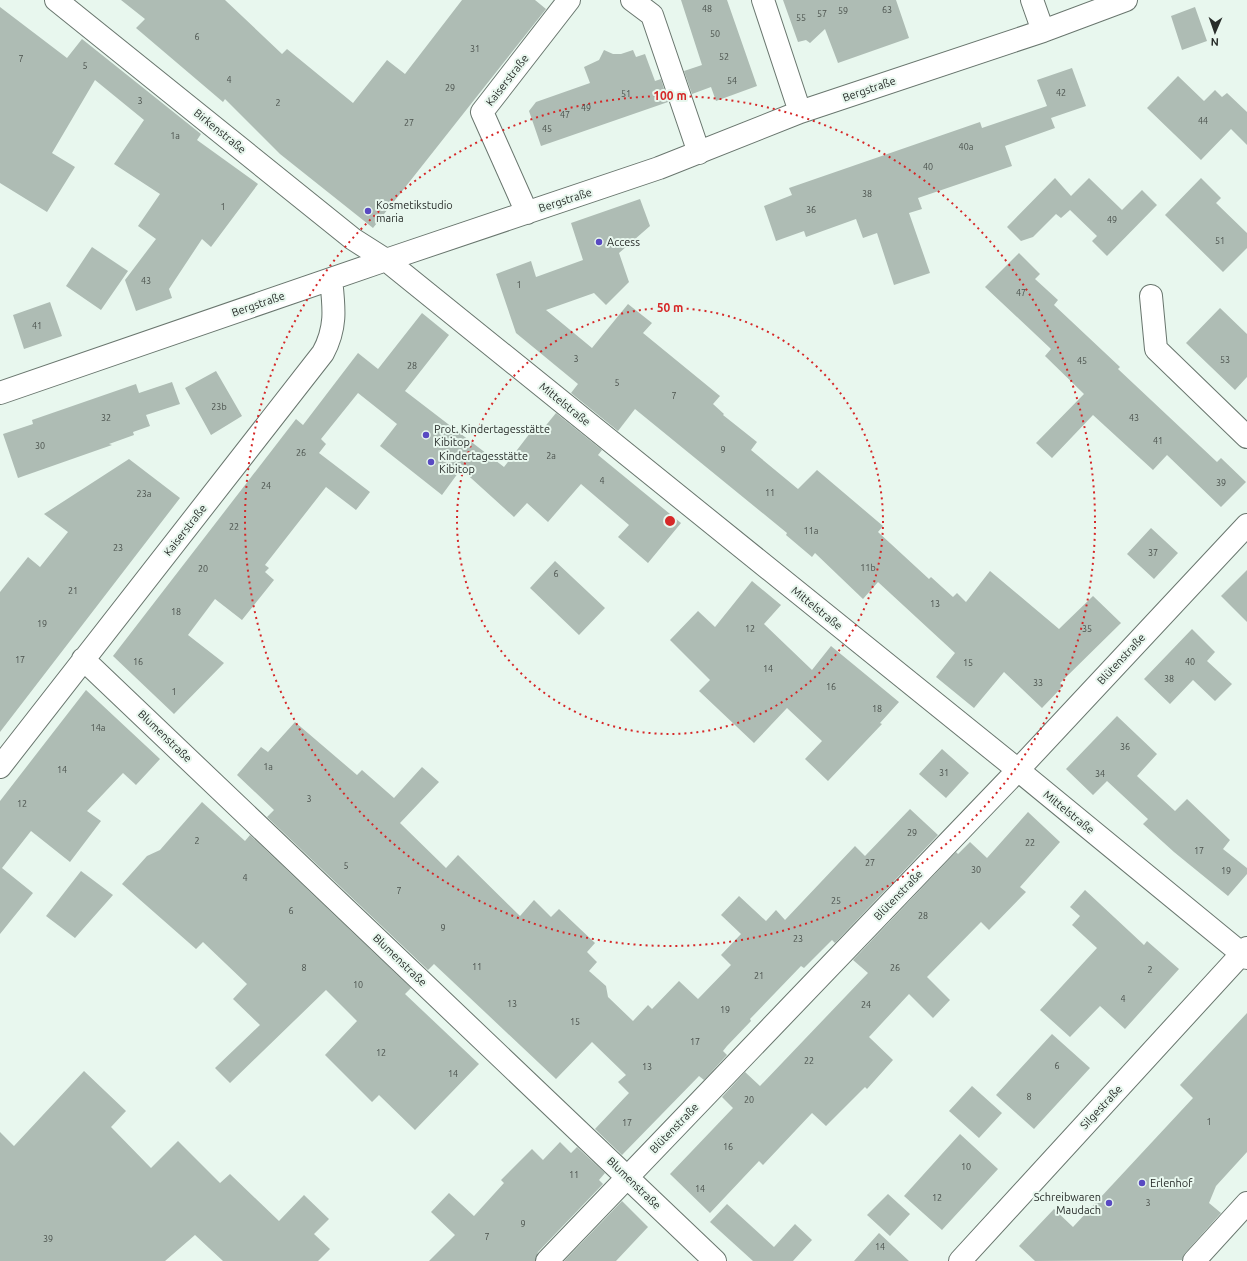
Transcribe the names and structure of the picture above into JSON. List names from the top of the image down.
{
  "streets": {
    "street": [
      "Kaiserstraße",
      "Bergstraße",
      "Birkenstraße",
      "Mittelstraße",
      "Blütenstraße",
      "Blumenstraße",
      "Silgestraße"
    ]
  },
  "crossings": [
    ["Kaiserstraße", "Bergstraße"],
    ["Kaiserstraße", "Blumenstraße"],
    ["Bergstraße", "Birkenstraße"],
    ["Bergstraße", "Mittelstraße"],
    ["Birkenstraße", "Mittelstraße"],
    ["Mittelstraße", "Blütenstraße"],
    ["Mittelstraße", "Silgestraße"],
    ["Blütenstraße", "Blumenstraße"]
  ],
  "places": [
    "Kosmetikstudio maria",
    "Access",
    "Prot. Kindertagesstätte Kibitop",
    "Kindertagesstätte Kibitop",
    "Erlenhof",
    "Schreibwaren Maudach"
  ],
  "house_numbers": [
    "48",
    "63",
    "59",
    "57",
    "55",
    "50",
    "6",
    "31",
    "52",
    "7",
    "5",
    "4",
    "54",
    "29",
    "42",
    "51",
    "3",
    "2",
    "49",
    "47",
    "44",
    "27",
    "45",
    "1a",
    "40a",
    "40",
    "38",
    "1",
    "36",
    "49",
    "51",
    "43",
    "1",
    "47",
    "41",
    "3",
    "53",
    "45",
    "28",
    "5",
    "7",
    "23b",
    "32",
    "43",
    "41",
    "30",
    "9",
    "26",
    "2a",
    "4",
    "39",
    "24",
    "11",
    "23a",
    "22",
    "11a",
    "23",
    "37",
    "11b",
    "20",
    "6",
    "21",
    "13",
    "18",
    "19",
    "12",
    "35",
    "17",
    "16",
    "40",
    "15",
    "14",
    "38",
    "33",
    "16",
    "1",
    "18",
    "14a",
    "36",
    "1a",
    "14",
    "31",
    "34",
    "3",
    "12",
    "29",
    "2",
    "22",
    "17",
    "27",
    "5",
    "30",
    "19",
    "4",
    "7",
    "25",
    "6",
    "28",
    "9",
    "23",
    "11",
    "8",
    "26",
    "2",
    "21",
    "10",
    "4",
    "13",
    "24",
    "19",
    "15",
    "17",
    "12",
    "22",
    "6",
    "13",
    "14",
    "8",
    "20",
    "1",
    "17",
    "16",
    "10",
    "11",
    "14",
    "12",
    "3",
    "9",
    "7",
    "39",
    "14"
  ],
  "north": "bottom",
  "rings": ["100 m", "50 m"]
}
